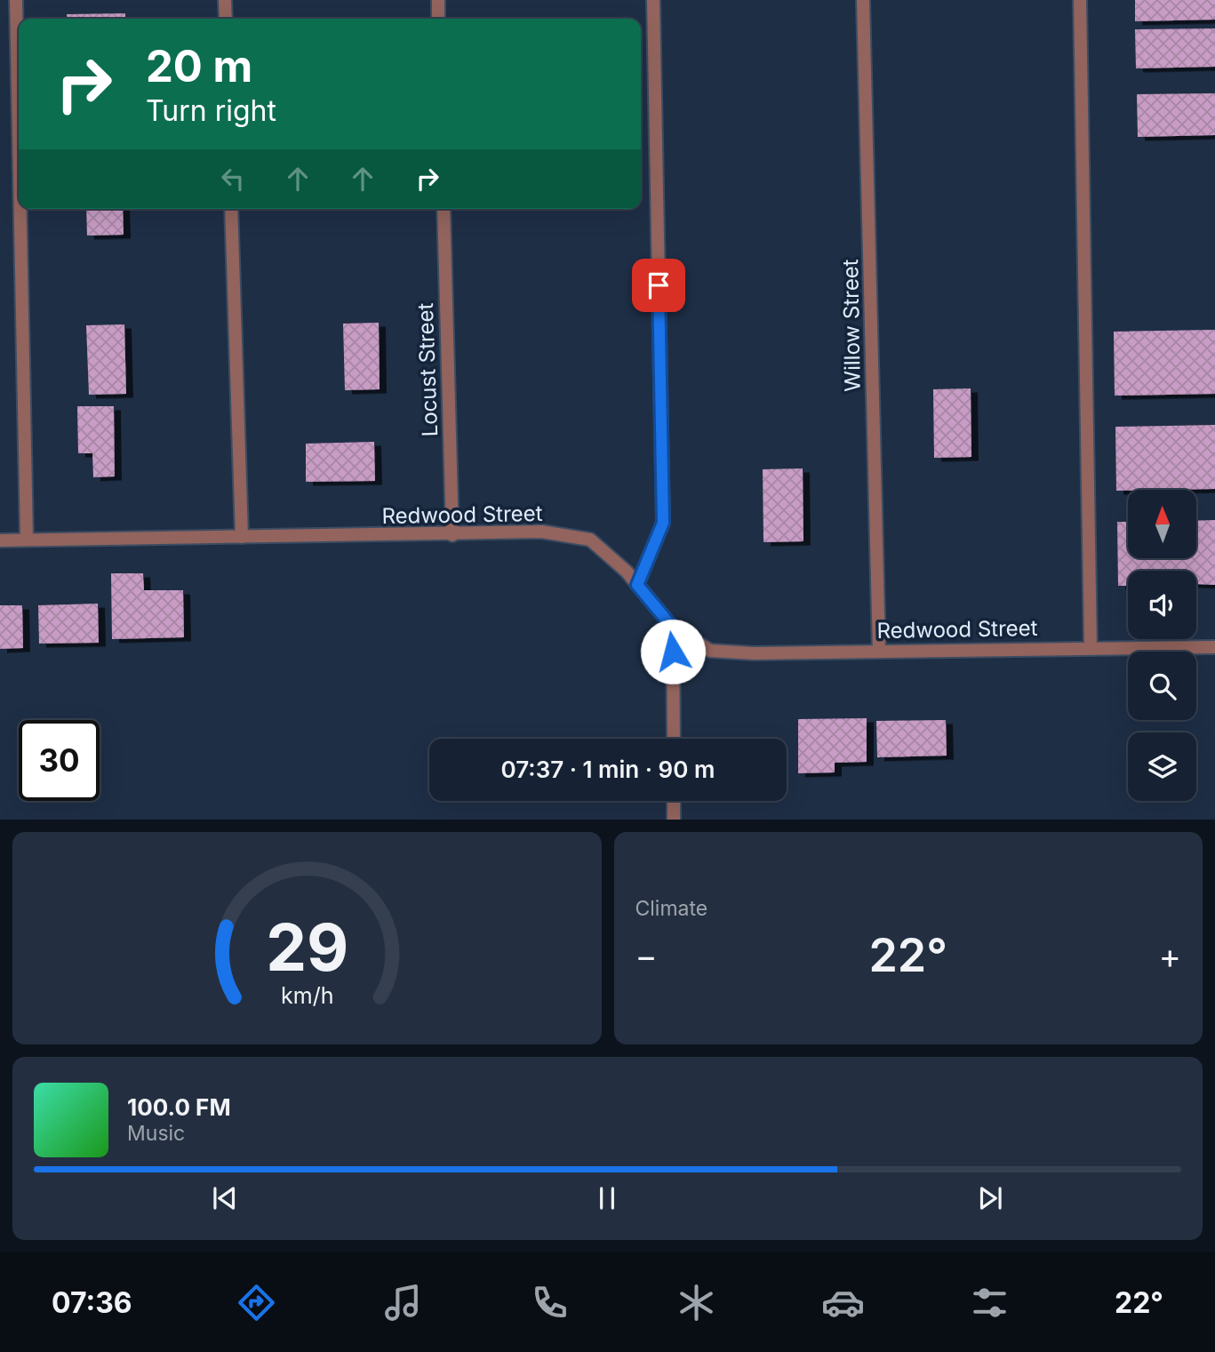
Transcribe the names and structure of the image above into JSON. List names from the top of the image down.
{
  "streets": {
    "street": ["Willow Street", "Locust Street", "Redwood Street"]
  },
  "crossings": [
    ["Willow Street", "Redwood Street"],
    ["Locust Street", "Redwood Street"]
  ],
  "north": "top",
  "page": {
    "turn": ["20 m", "Turn right"],
    "limit": "30",
    "trip": "07:37 · 1 min · 90 m",
    "tile": "Climate",
    "heat": ["−", "22°", "+"],
    "song": ["100.0 FM", "Music"],
    "tabs": ["07:36", "22°"],
    "gauge": ["29", "km/h"]
  }
}
